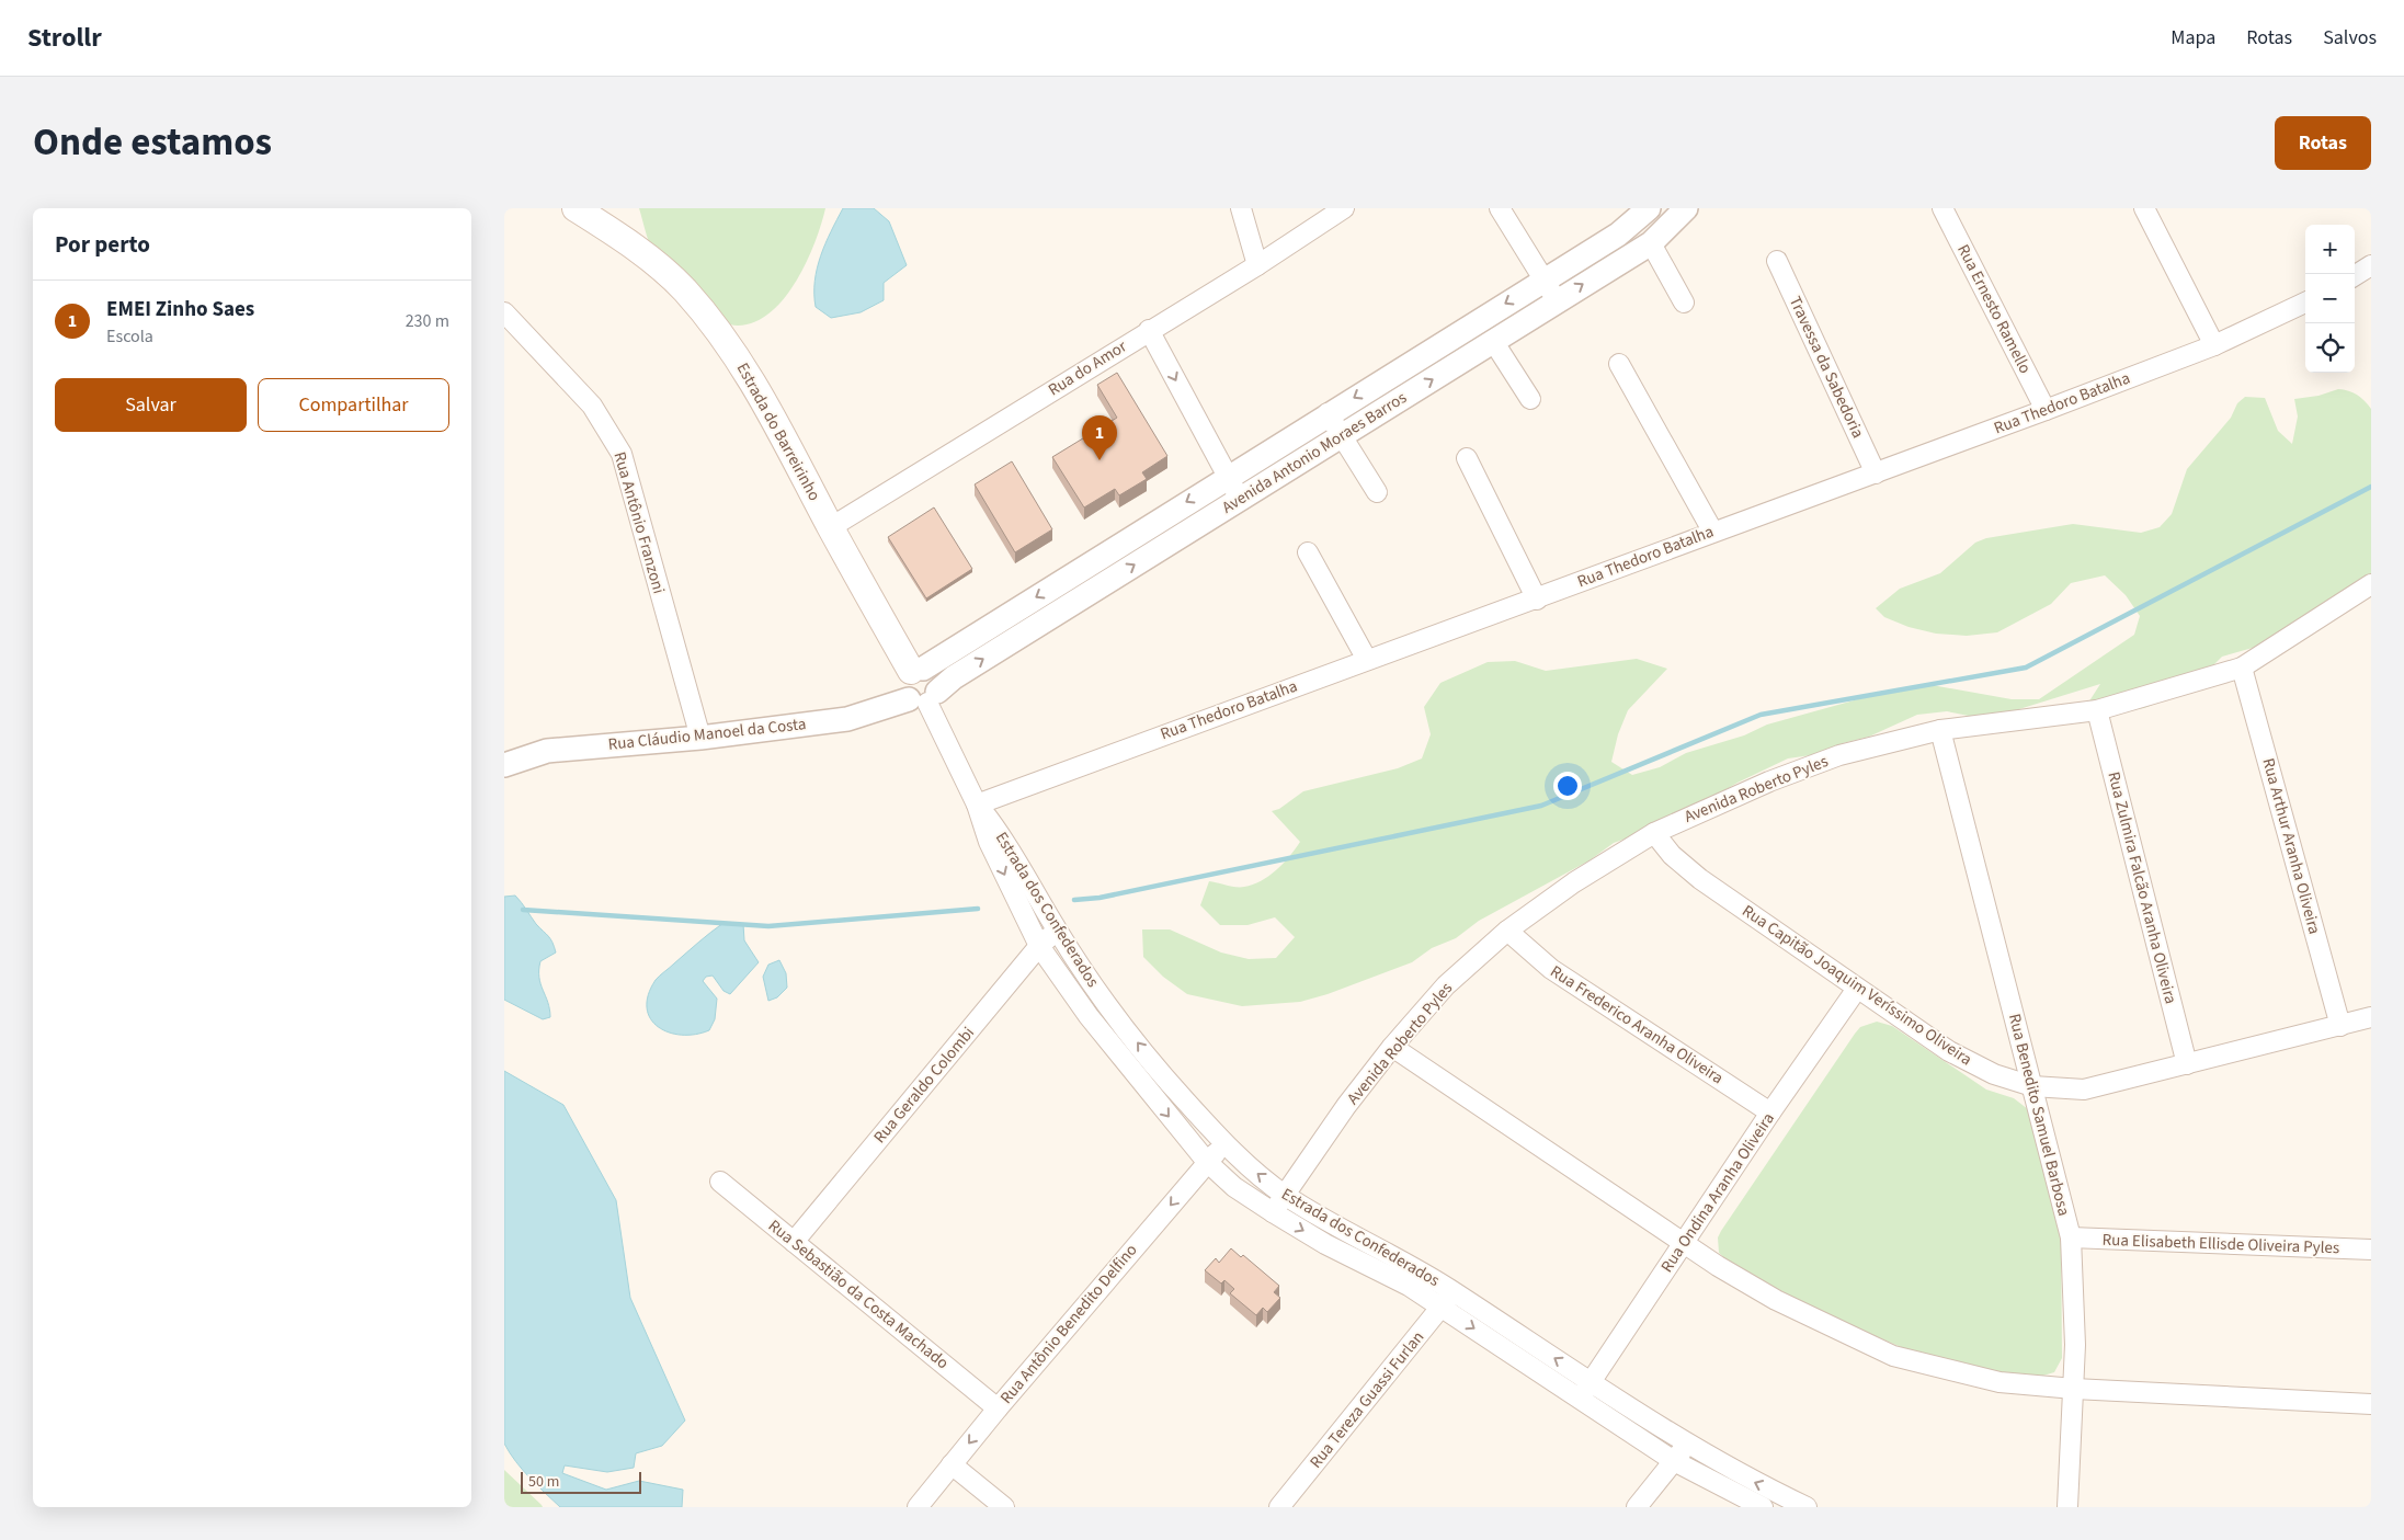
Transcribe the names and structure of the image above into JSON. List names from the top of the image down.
{
  "streets": {
    "main road": ["Estrada do Barreirinho"],
    "street": [
      "Rua Ernesto Ramello",
      "Travessa da Sabedoria",
      "Rua do Amor",
      "Rua Thedoro Batalha",
      "Avenida Antonio Moraes Barros",
      "Rua Antônio Franzoni",
      "Rua Cláudio Manoel da Costa",
      "Avenida Roberto Pyles",
      "Rua Arthur Aranha Oliveira",
      "Rua Zulmira Falcão Aranha Oliveira",
      "Estrada dos Confederados",
      "Rua Capitão Joaquim Veríssimo Oliveira",
      "Rua Frederico Aranha Oliveira",
      "Rua Geraldo Colombi",
      "Rua Benedito Samuel Barbosa",
      "Rua Ondina Aranha Oliveira",
      "Rua Elisabeth Ellisde Oliveira Pyles",
      "Rua Sebastião da Costa Machado",
      "Rua Antônio Benedito Delfino",
      "Rua Tereza Guassi Furlan"
    ]
  },
  "crossings": [
    ["Rua Ernesto Ramello", "Rua Thedoro Batalha"],
    ["Travessa da Sabedoria", "Rua Thedoro Batalha"],
    ["Rua do Amor", "Estrada do Barreirinho"],
    ["Rua Thedoro Batalha", "Estrada dos Confederados"],
    ["Estrada do Barreirinho", "Avenida Antonio Moraes Barros"],
    ["Avenida Antonio Moraes Barros", "Rua Cláudio Manoel da Costa"],
    ["Avenida Antonio Moraes Barros", "Estrada dos Confederados"],
    ["Rua Antônio Franzoni", "Rua Cláudio Manoel da Costa"],
    ["Rua Cláudio Manoel da Costa", "Estrada dos Confederados"],
    ["Avenida Roberto Pyles", "Rua Arthur Aranha Oliveira"],
    ["Avenida Roberto Pyles", "Rua Zulmira Falcão Aranha Oliveira"],
    ["Avenida Roberto Pyles", "Estrada dos Confederados"],
    ["Avenida Roberto Pyles", "Rua Capitão Joaquim Veríssimo Oliveira"],
    ["Avenida Roberto Pyles", "Rua Frederico Aranha Oliveira"],
    ["Avenida Roberto Pyles", "Rua Benedito Samuel Barbosa"],
    ["Rua Arthur Aranha Oliveira", "Rua Capitão Joaquim Veríssimo Oliveira"],
    ["Rua Zulmira Falcão Aranha Oliveira", "Rua Capitão Joaquim Veríssimo Oliveira"],
    ["Estrada dos Confederados", "Rua Geraldo Colombi"],
    ["Estrada dos Confederados", "Rua Ondina Aranha Oliveira"],
    ["Estrada dos Confederados", "Rua Antônio Benedito Delfino"],
    ["Estrada dos Confederados", "Rua Tereza Guassi Furlan"],
    ["Rua Capitão Joaquim Veríssimo Oliveira", "Rua Benedito Samuel Barbosa"],
    ["Rua Capitão Joaquim Veríssimo Oliveira", "Rua Ondina Aranha Oliveira"],
    ["Rua Frederico Aranha Oliveira", "Rua Ondina Aranha Oliveira"],
    ["Rua Geraldo Colombi", "Rua Sebastião da Costa Machado"],
    ["Rua Benedito Samuel Barbosa", "Rua Elisabeth Ellisde Oliveira Pyles"],
    ["Rua Sebastião da Costa Machado", "Rua Antônio Benedito Delfino"]
  ],
  "one_way": ["Rua Antônio Benedito Delfino"],
  "scale_bar": "50 m",
  "page": {
    "header": "Strollr",
    "nav": ["Mapa", "Rotas", "Salvos"],
    "title": "Onde estamos",
    "buttons": [
      "Rotas",
      ["Salvar", "Compartilhar"]
    ],
    "heading": "Por perto",
    "map_buttons": ["+", "−"],
    "list": [
      {
        "mark": "1",
        "name": "EMEI Zinho Saes",
        "note": "Escola",
        "value": "230 m"
      }
    ],
    "pins": "1",
    "scale": "50 m"
  }
}
